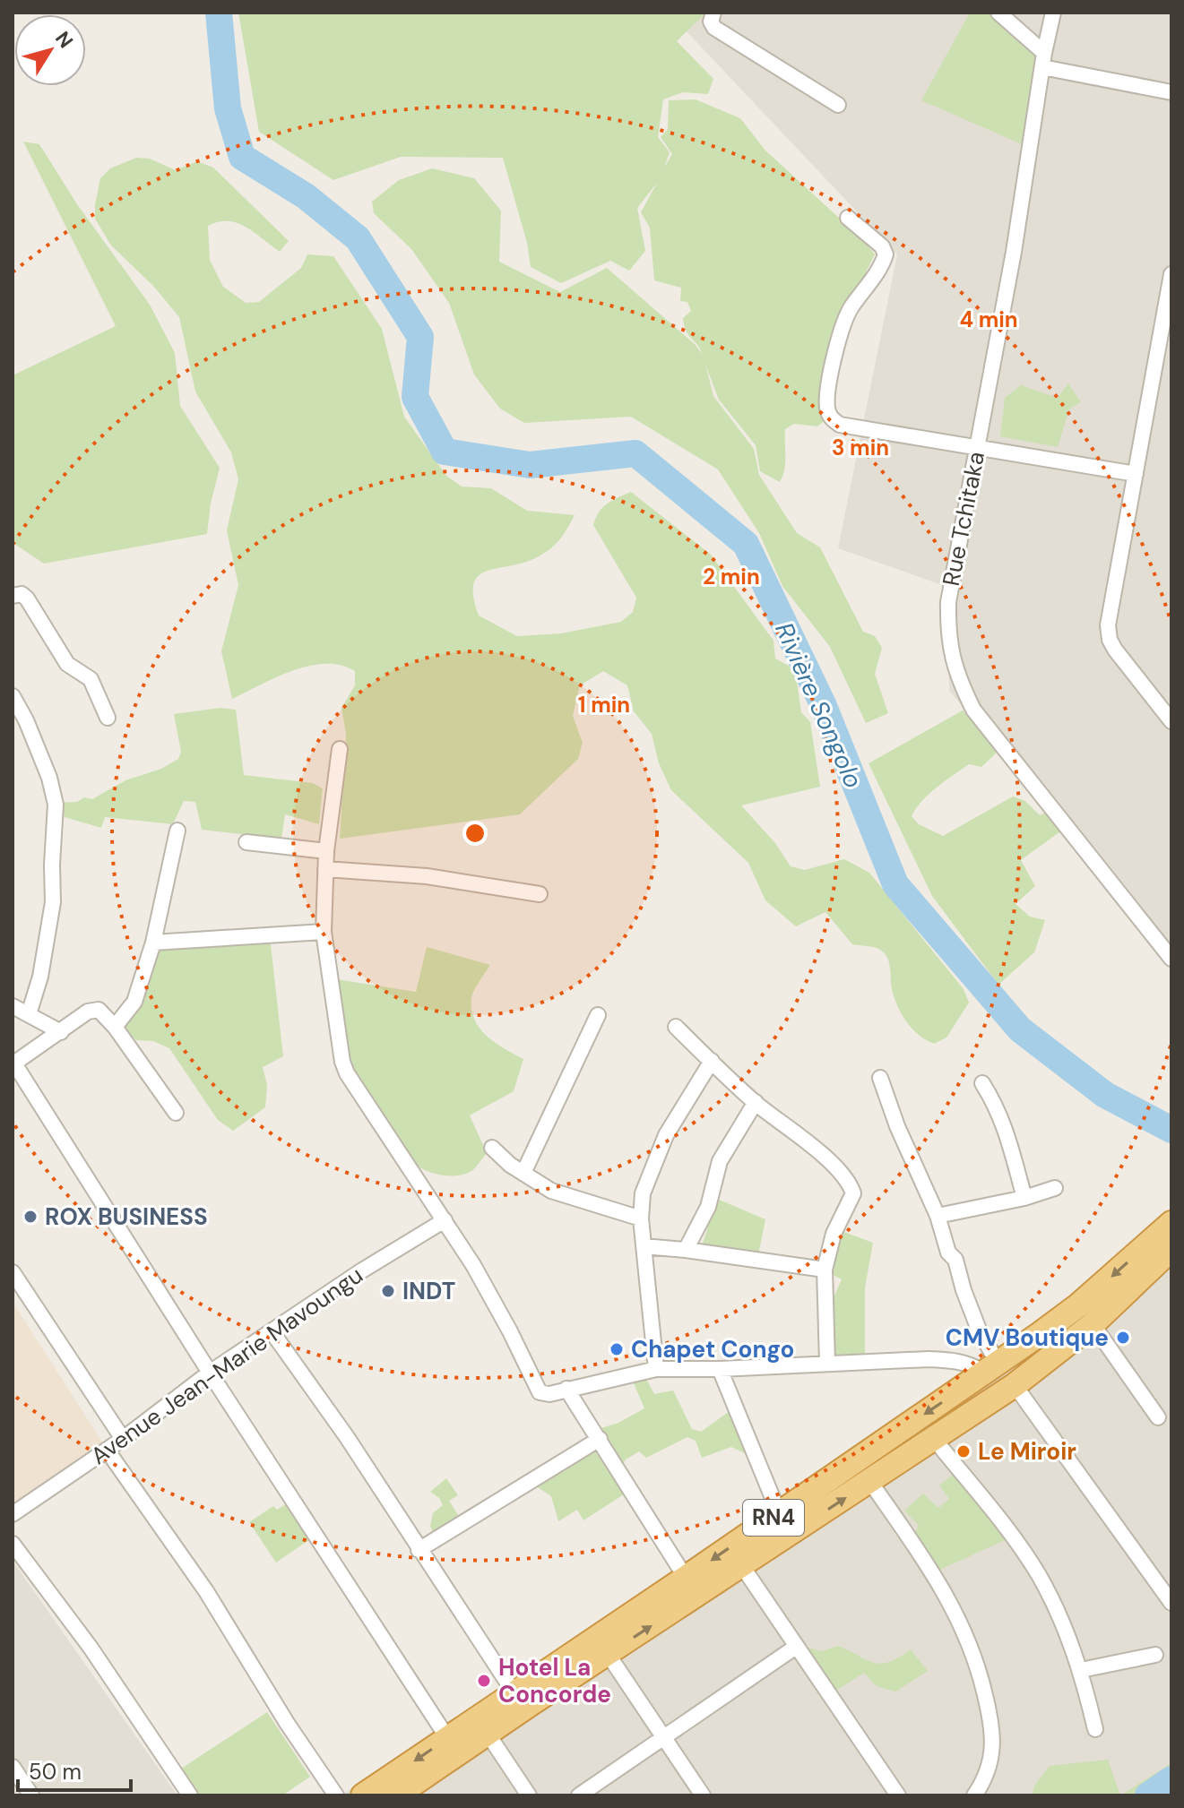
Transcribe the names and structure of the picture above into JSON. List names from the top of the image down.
{
  "streets": {
    "highway": ["RN4"],
    "street": ["Rue Tchitaka", "Avenue Jean-Marie Mavoungu"]
  },
  "water": ["Rivière Songolo"],
  "places": [
    "ROX BUSINESS",
    "INDT",
    "CMV Boutique",
    "Chapet Congo",
    "Le Miroir",
    "Hotel La Concorde"
  ],
  "scale_bar": "50 m",
  "north": "top right",
  "rings": [
    "4 min",
    "3 min",
    "2 min",
    "1 min"
  ]
}
